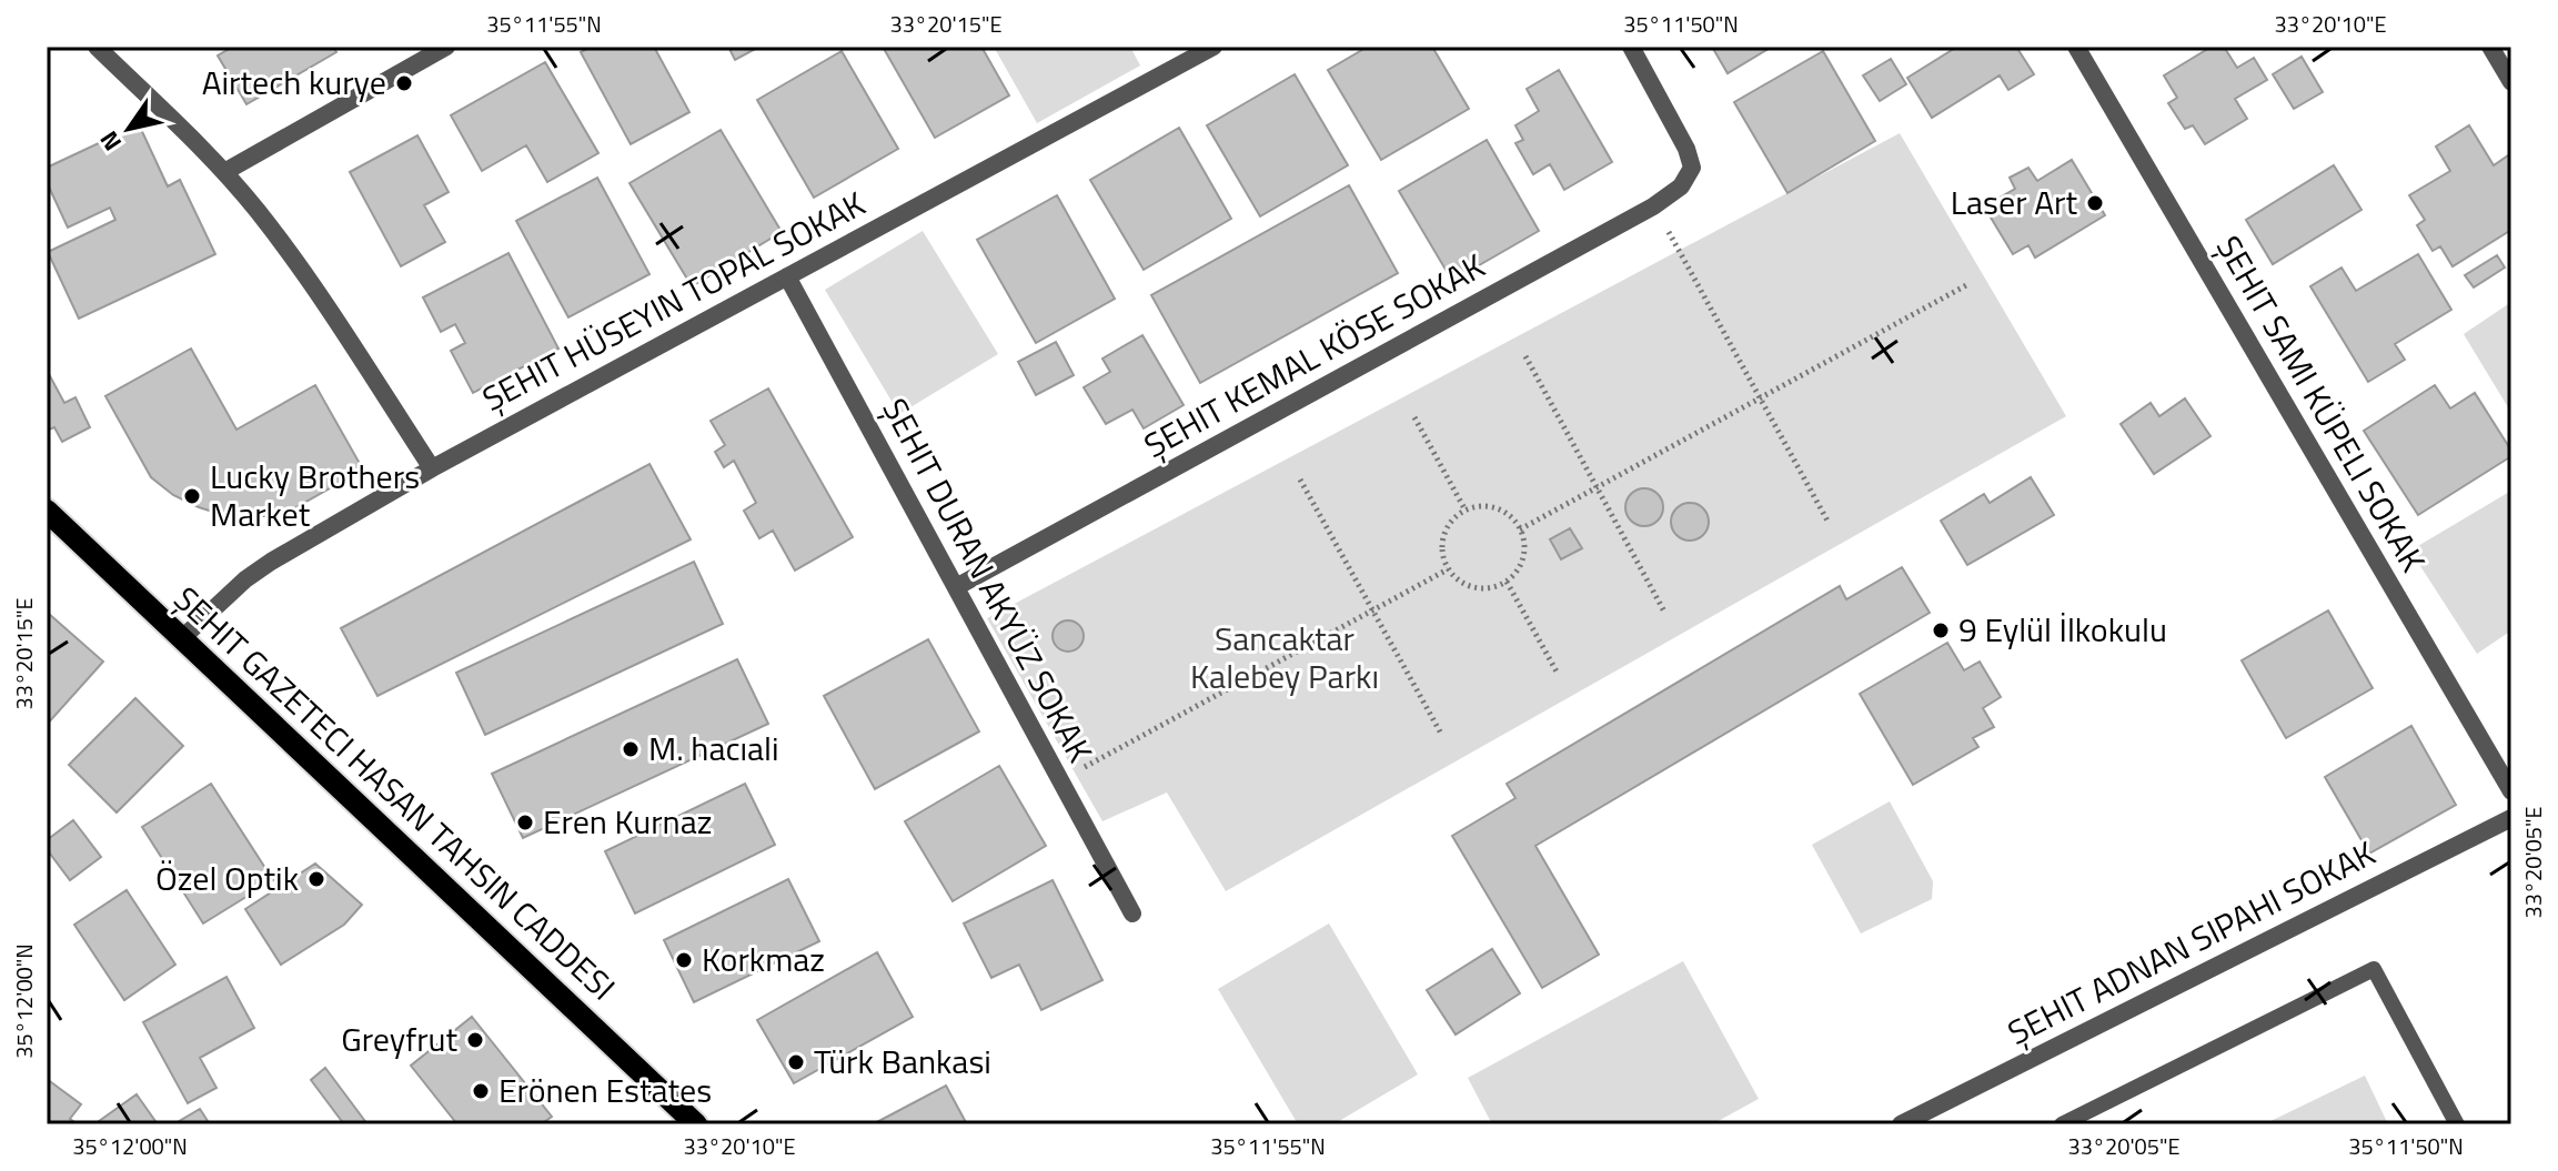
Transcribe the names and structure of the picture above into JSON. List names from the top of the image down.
{
  "streets": {
    "main road": ["ŞEHIT GAZETECI HASAN TAHSIN CADDESI"],
    "street": [
      "ŞEHIT HÜSEYIN TOPAL SOKAK",
      "ŞEHIT KEMAL KÖSE SOKAK",
      "ŞEHIT SAMI KÜPELI SOKAK",
      "ŞEHIT DURAN AKYÜZ SOKAK",
      "ŞEHIT ADNAN SIPAHI SOKAK"
    ]
  },
  "crossings": [
    ["ŞEHIT HÜSEYIN TOPAL SOKAK", "ŞEHIT DURAN AKYÜZ SOKAK"],
    ["ŞEHIT HÜSEYIN TOPAL SOKAK", "ŞEHIT GAZETECI HASAN TAHSIN CADDESI"],
    ["ŞEHIT KEMAL KÖSE SOKAK", "ŞEHIT DURAN AKYÜZ SOKAK"]
  ],
  "parks": ["Sancaktar Kalebey Parkı"],
  "places": [
    "Airtech kurye",
    "Laser Art",
    "Lucky Brothers Market",
    "9 Eylül İlkokulu",
    "M. hacıali",
    "Eren Kurnaz",
    "Özel Optik",
    "Korkmaz",
    "Greyfrut",
    "Türk Bankasi",
    "Erönen Estates"
  ],
  "north": "bottom left",
  "coordinates": [
    "35°11'55\"N",
    "33°20'15\"E",
    "35°11'50\"N",
    "33°20'10\"E",
    "33°20'05\"E",
    "35°12'00\"N"
  ]
}
